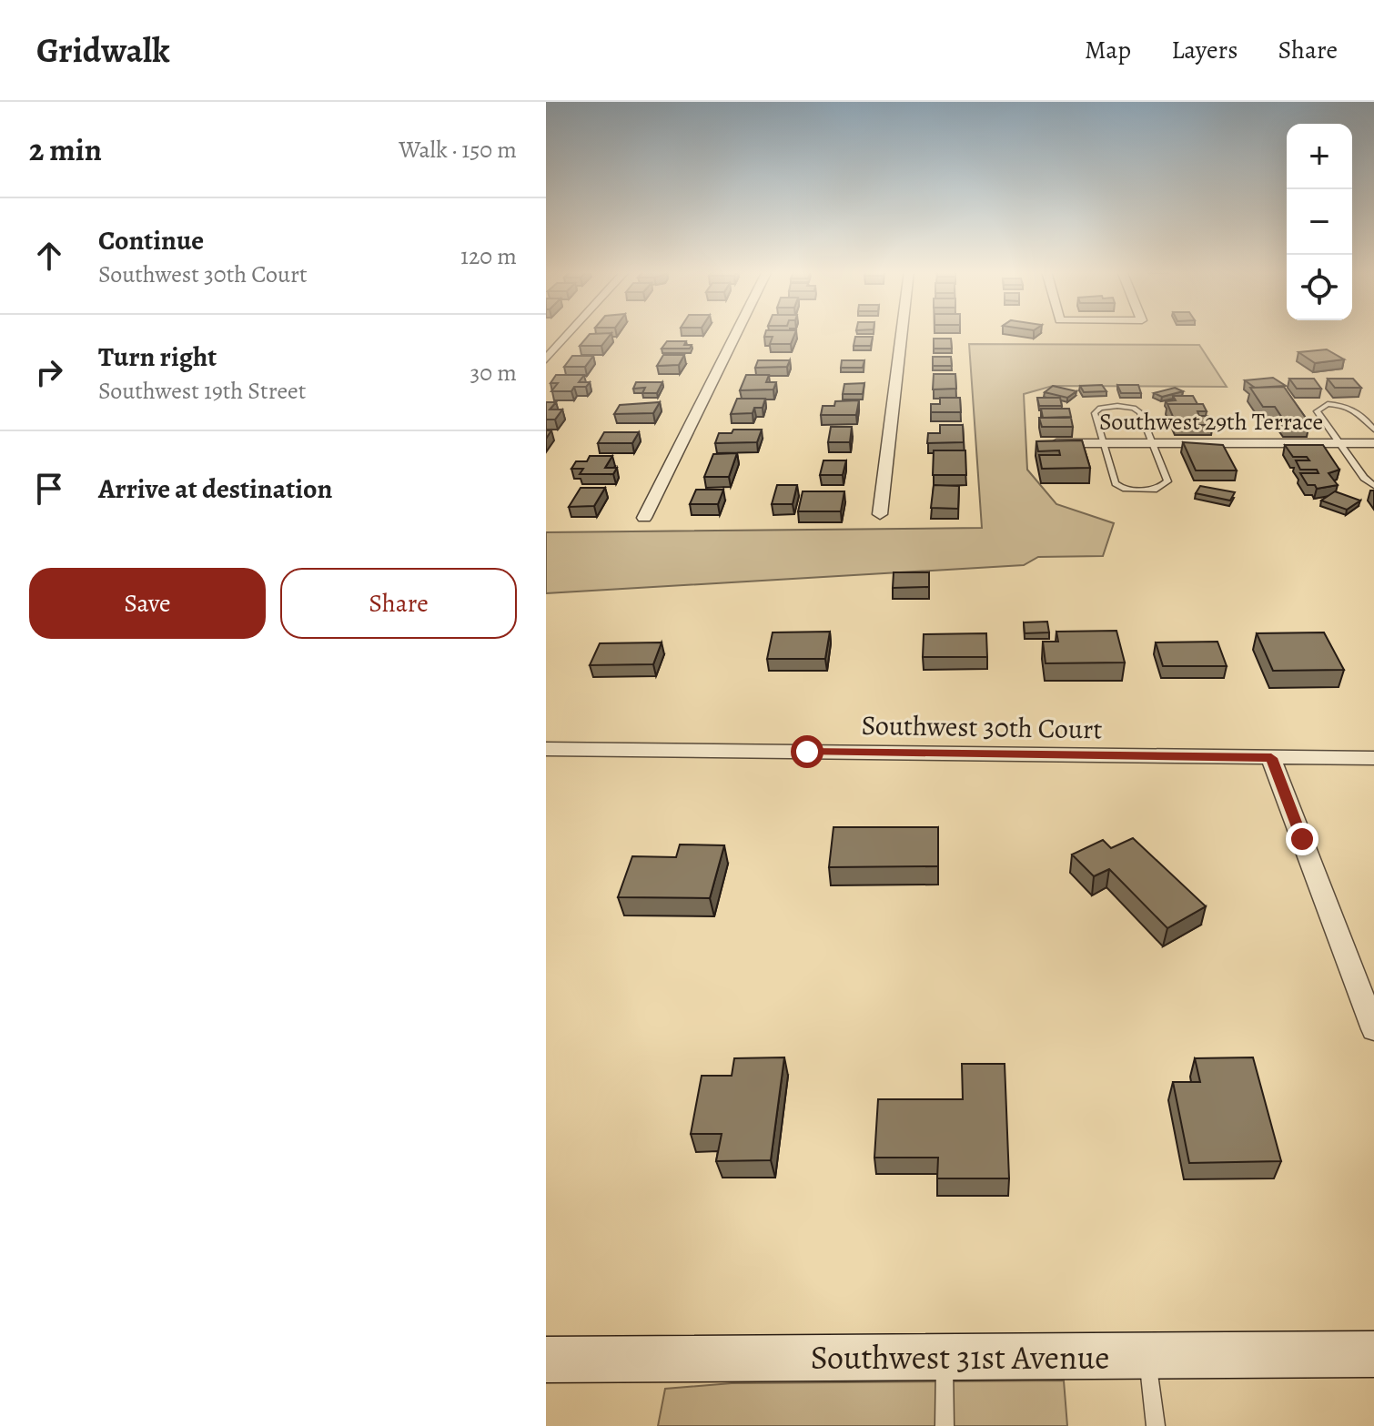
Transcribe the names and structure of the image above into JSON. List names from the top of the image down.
{
  "streets": {
    "street": ["Southwest 29th Terrace", "Southwest 30th Court", "Southwest 31st Avenue"]
  },
  "page": {
    "header": "Gridwalk",
    "nav": ["Map", "Layers", "Share"],
    "heading": ["2 min", "Walk · 150 m"],
    "map_buttons": ["+", "−"],
    "list": [
      ["Continue", "Southwest 30th Court", "120 m"],
      ["Turn right", "Southwest 19th Street", "30 m"],
      "Arrive at destination"
    ],
    "buttons": ["Save", "Share"]
  }
}
